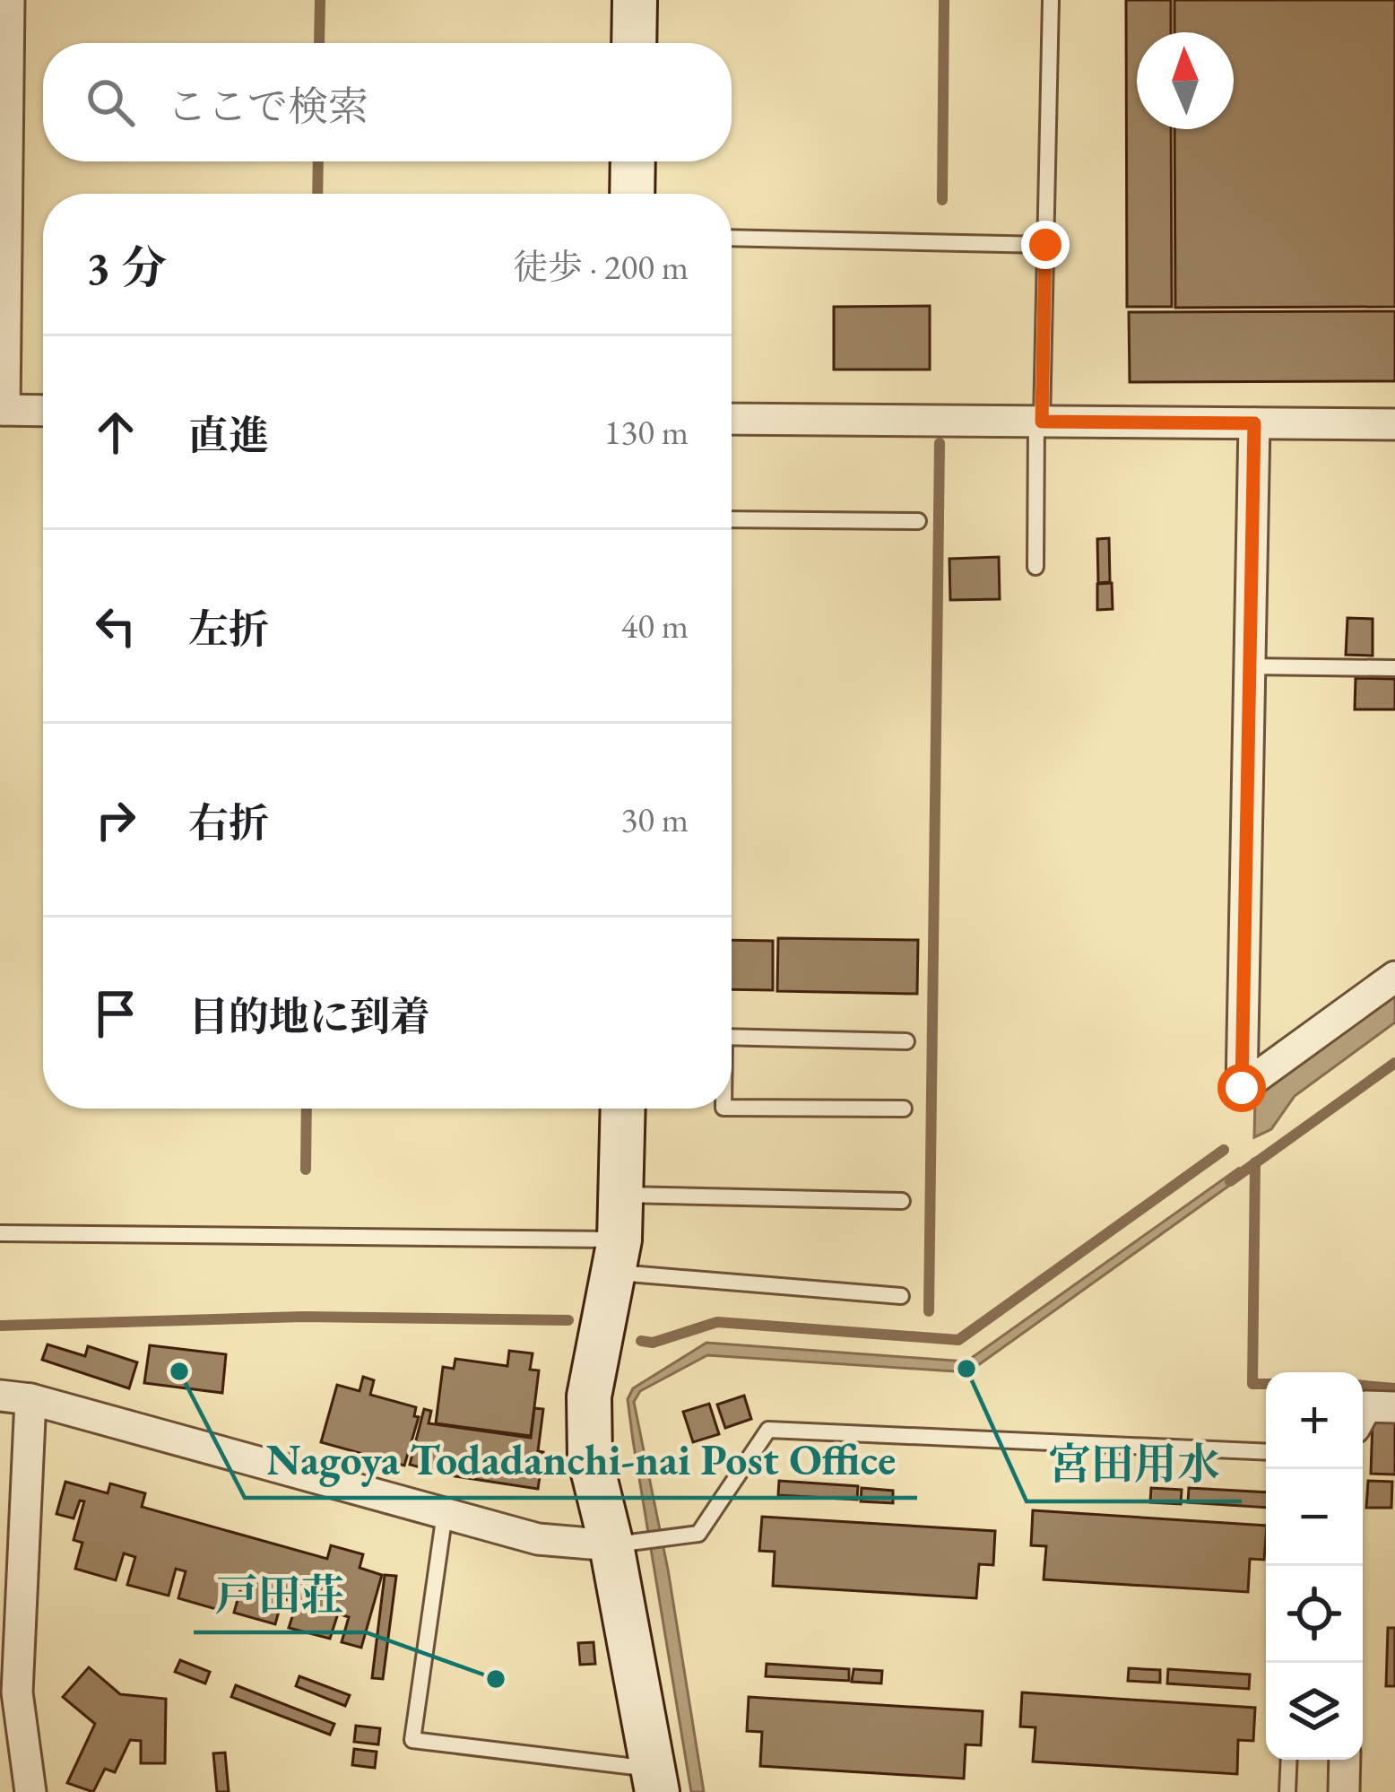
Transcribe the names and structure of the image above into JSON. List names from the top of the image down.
{
  "places": ["宮田用水", "Nagoya Todadanchi-nai Post Office", "戸田荘"],
  "north": "top",
  "page": {
    "search": "ここで検索",
    "heading": ["3 分", "徒歩 · 200 m"],
    "list": [
      ["直進", "130 m"],
      ["左折", "40 m"],
      ["右折", "30 m"],
      "目的地に到着"
    ],
    "map_buttons": ["+", "−"]
  }
}
